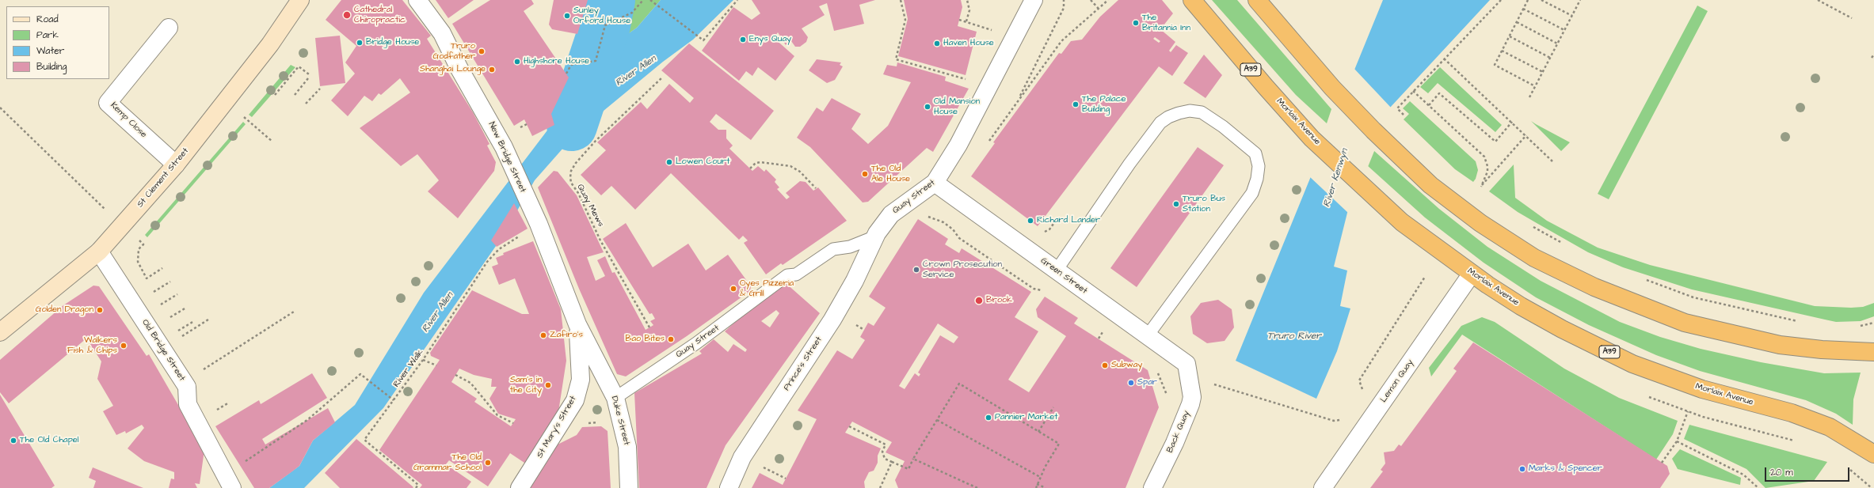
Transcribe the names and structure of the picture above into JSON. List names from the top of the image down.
{
  "streets": {
    "highway": ["A39", "Morlaix Avenue"],
    "main road": ["St Clement Street"],
    "street": [
      "Kemp Close",
      "New Bridge Street",
      "Quay Street",
      "Green Street",
      "Old Bridge Street",
      "Prince's Street",
      "Lemon Quay",
      "Duke Street",
      "St Mary's Street",
      "Back Quay"
    ],
    "path": ["Quay Mews", "River Walk"]
  },
  "crossings": [
    ["Kemp Close", "St Clement Street"],
    ["Morlaix Avenue", "Lemon Quay"],
    ["New Bridge Street", "River Walk"],
    ["New Bridge Street", "Duke Street"],
    ["New Bridge Street", "St Mary's Street"],
    ["St Clement Street", "Old Bridge Street"],
    ["Quay Street", "Green Street"],
    ["Quay Street", "Prince's Street"],
    ["Quay Street", "Duke Street"],
    ["Green Street", "Back Quay"],
    ["Duke Street", "St Mary's Street"]
  ],
  "water": ["River Allen", "River Kenwyn", "Truro River"],
  "places": [
    "Cathedral Chiropractic",
    "Sunley Orford House",
    "The Britannia Inn",
    "Enys Quay",
    "Bridge House",
    "Haven House",
    "Truro Godfather",
    "Highshore House",
    "Shanghai Lounge",
    "The Palace Building",
    "Old Mansion House",
    "Lowen Court",
    "The Old Ale House",
    "Truro Bus Station",
    "Richard Lander",
    "Crown Prosecution Service",
    "Oyes Pizzeria & Grill",
    "Brook",
    "Golden Dragon",
    "Zafiro's",
    "Bao Bites",
    "Walkers Fish & Chips",
    "Subway",
    "Spar",
    "Sam's in the City",
    "Pannier Market",
    "The Old Chapel",
    "The Old Grammar School",
    "Marks & Spencer"
  ],
  "legend": [
    "Road",
    "Park",
    "Water",
    "Building"
  ],
  "scale_bar": "20 m"
}
